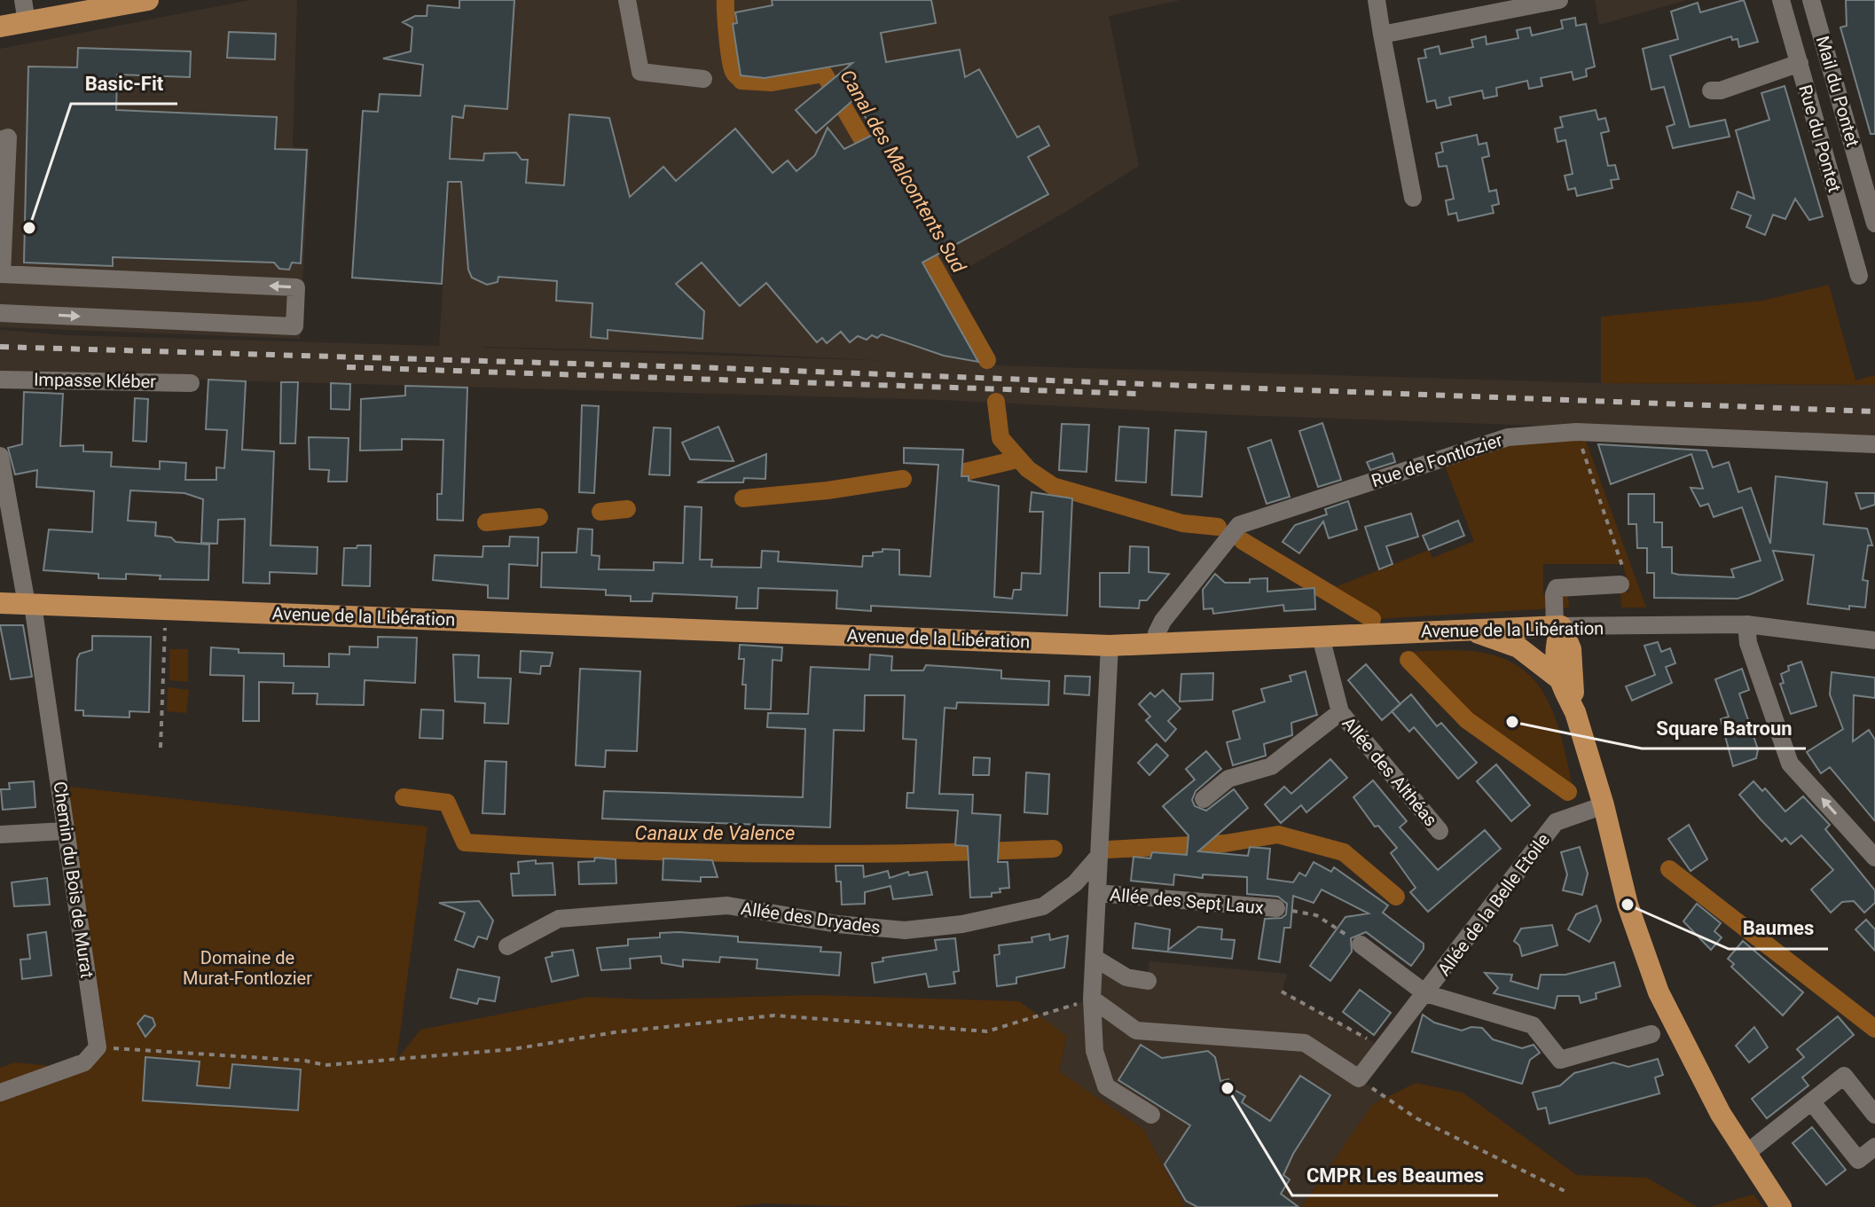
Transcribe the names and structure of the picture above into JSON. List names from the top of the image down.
{
  "streets": {
    "main road": ["Avenue de la Libération"],
    "street": [
      "Mail du Pontet",
      "Rue du Pontet",
      "Impasse Kléber",
      "Rue de Fontlozier",
      "Allée des Althéas",
      "Chemin du Bois de Murat",
      "Allée des Sept Laux",
      "Allée de la Belle Etoile",
      "Allée des Dryades"
    ]
  },
  "crossings": [
    ["Rue de Fontlozier", "Avenue de la Libération"],
    ["Avenue de la Libération", "Allée des Althéas"],
    ["Avenue de la Libération", "Chemin du Bois de Murat"]
  ],
  "water": ["Canal des Malcontents Sud", "Canaux de Valence"],
  "parks": ["Domaine de Murat-Fontlozier"],
  "places": [
    "Basic-Fit",
    "Square Batroun",
    "Baumes",
    "CMPR Les Beaumes"
  ]
}
